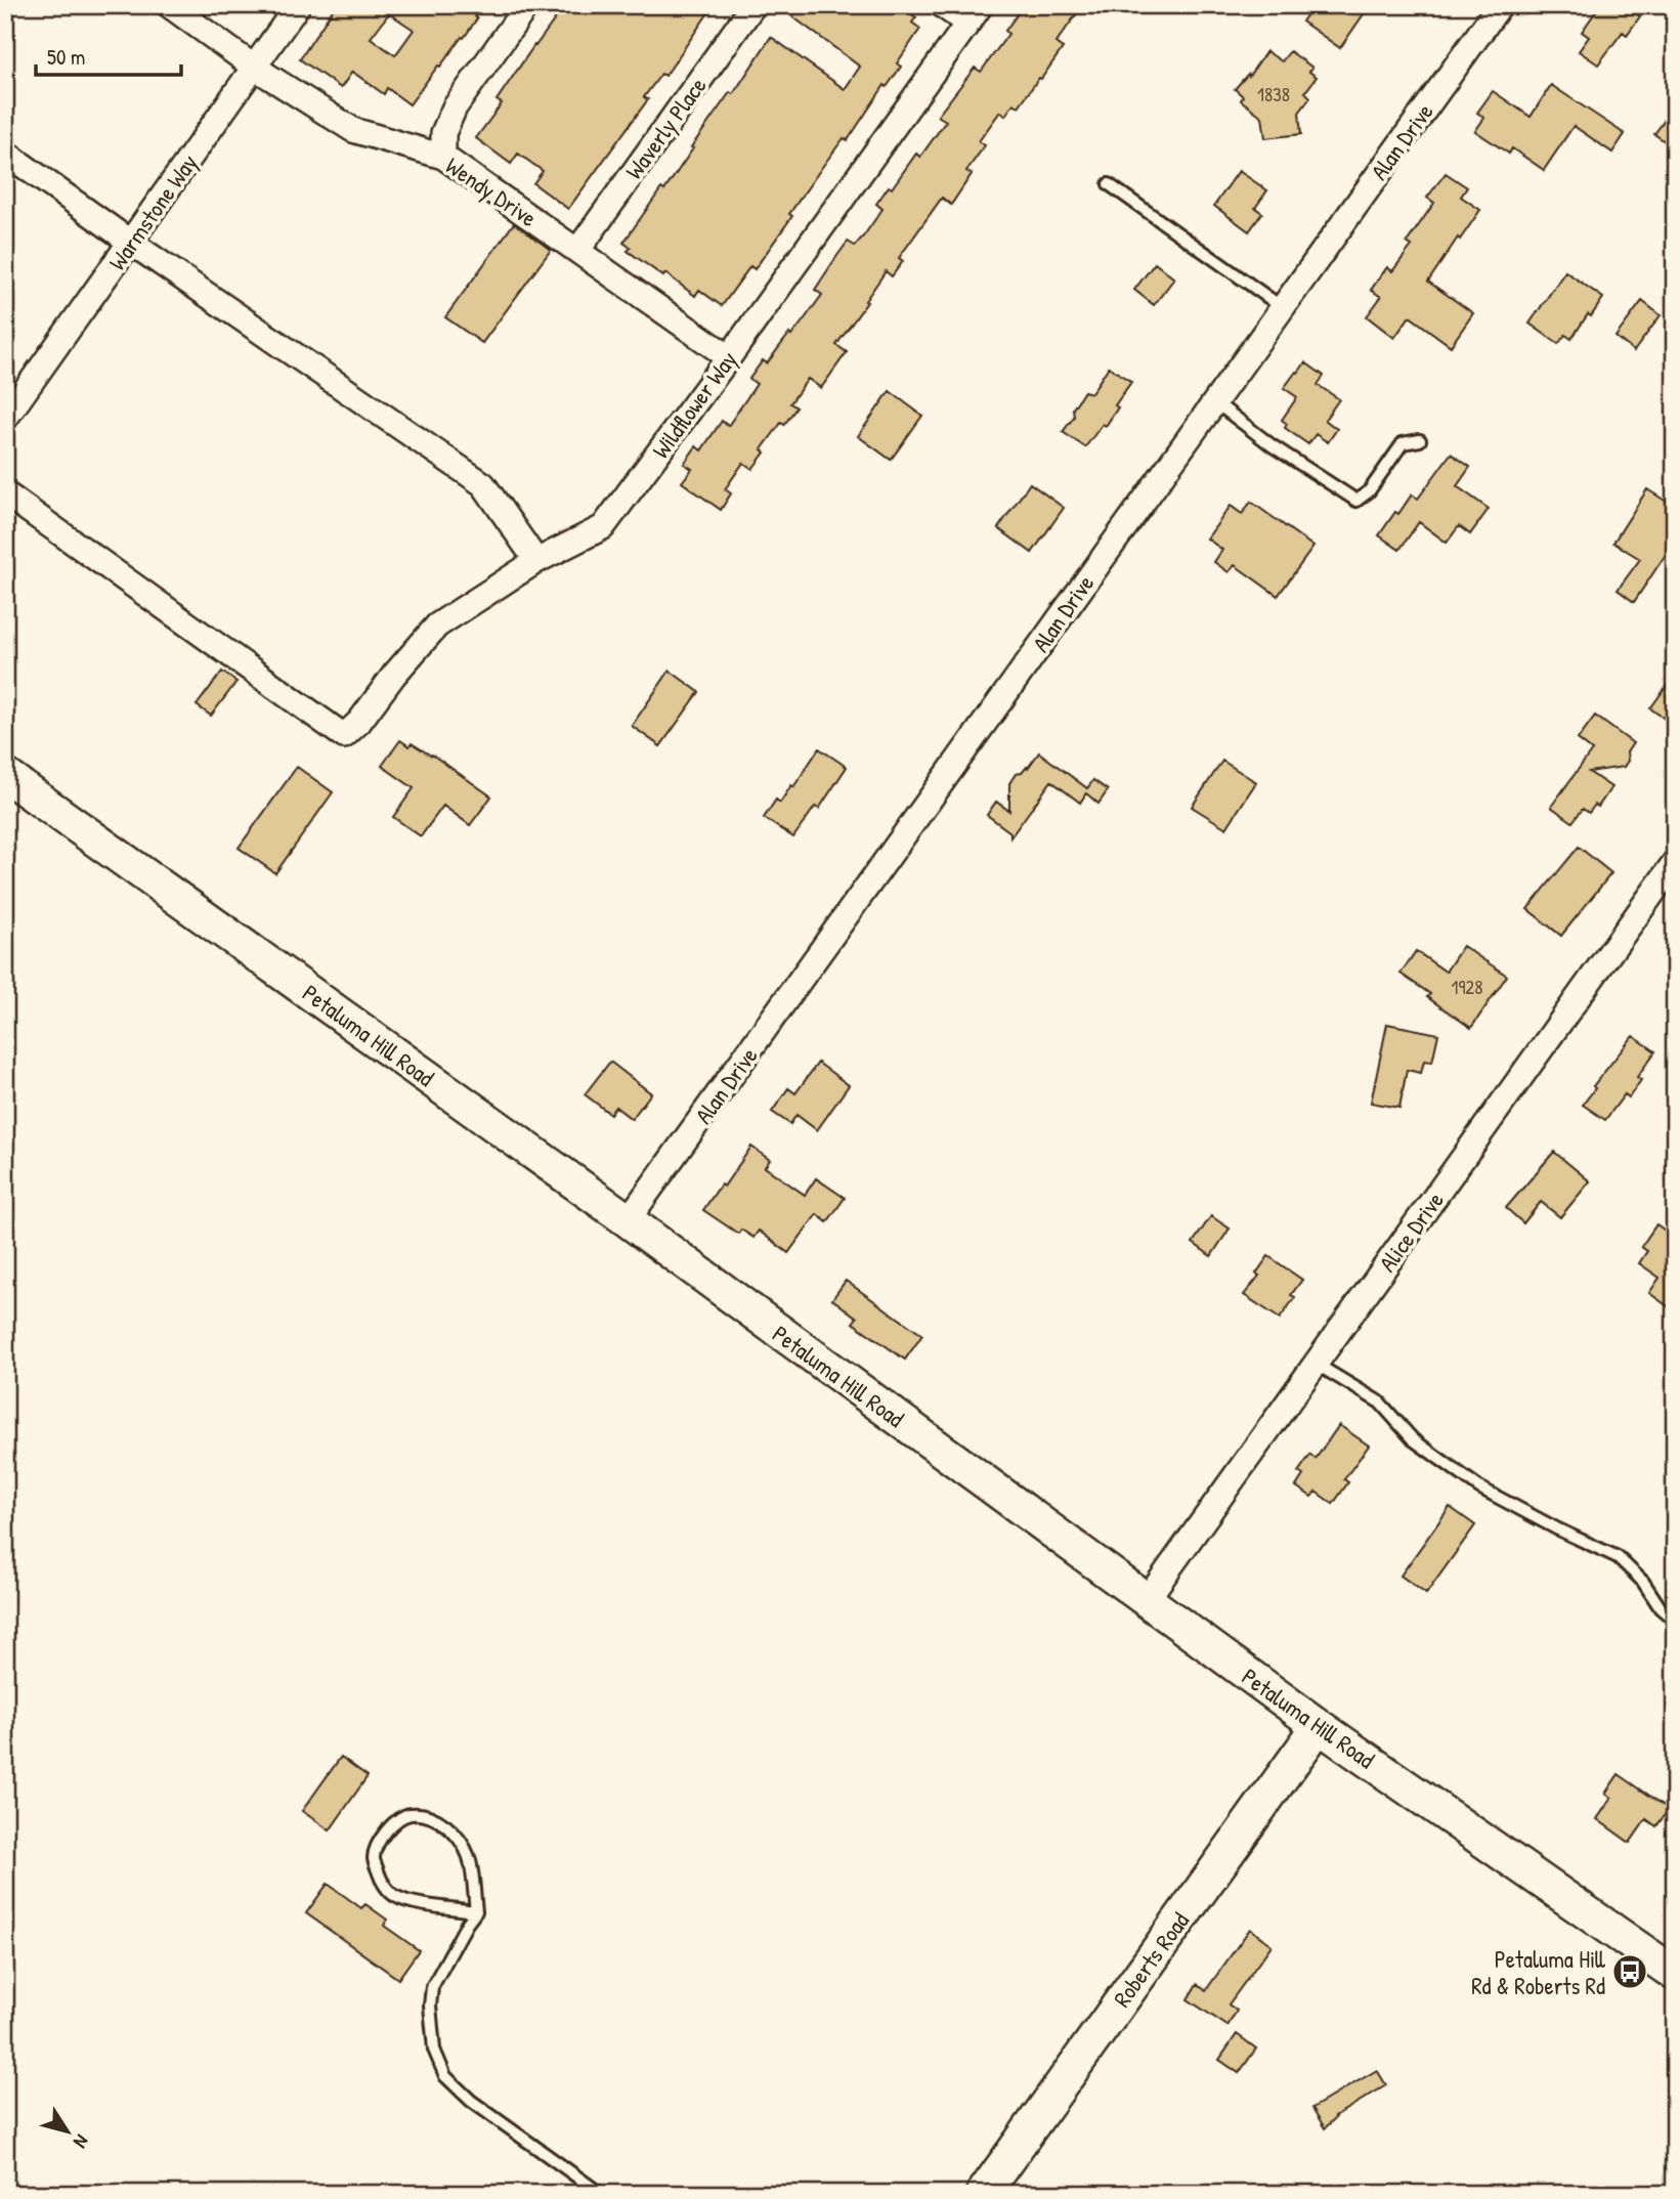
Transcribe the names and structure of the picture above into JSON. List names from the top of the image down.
{
  "streets": {
    "main road": ["Petaluma Hill Road", "Roberts Road"],
    "street": [
      "Waverly Place",
      "Alan Drive",
      "Wendy Drive",
      "Warmstone Way",
      "Wildflower Way",
      "Alice Drive"
    ]
  },
  "crossings": [
    ["Waverly Place", "Wendy Drive"],
    ["Alan Drive", "Petaluma Hill Road"],
    ["Wendy Drive", "Warmstone Way"],
    ["Wendy Drive", "Wildflower Way"],
    ["Petaluma Hill Road", "Alice Drive"],
    ["Petaluma Hill Road", "Roberts Road"]
  ],
  "places": {
    "bus stop": ["Petaluma Hill Rd & Roberts Rd"]
  },
  "house_numbers": ["1838", "1928"],
  "scale_bar": "50 m",
  "north": "bottom right"
}
